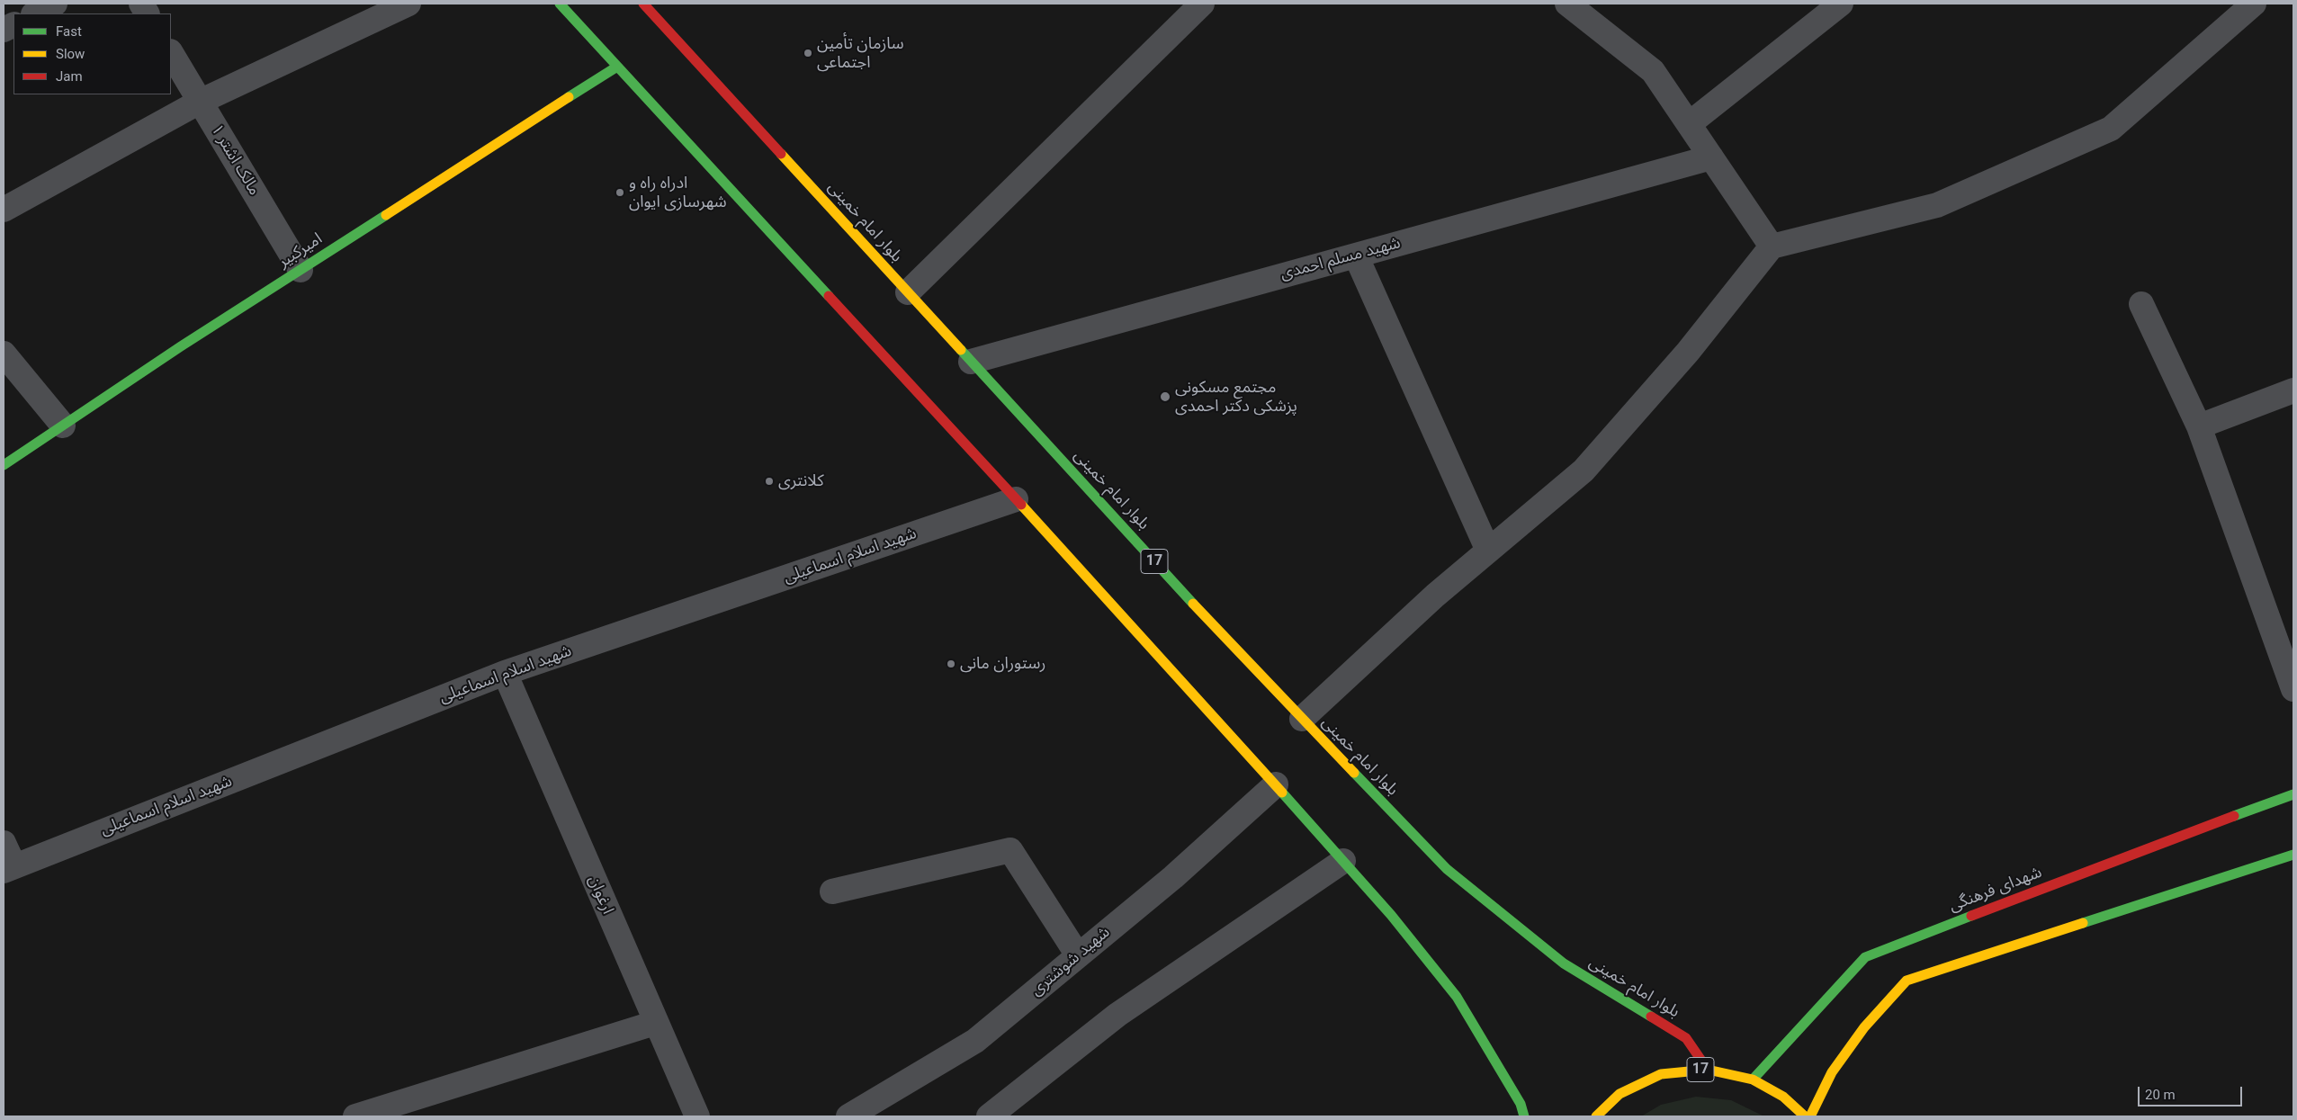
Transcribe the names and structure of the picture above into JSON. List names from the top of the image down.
{
  "streets": {
    "main road": [
      "بلوار امام خمینی",
      "امیرکبیر",
      "17",
      "شهدای فرهنگی"
    ],
    "street": [
      "مالک اشتر ۱",
      "شهید مسلم احمدی",
      "شهید اسلام اسماعیلی",
      "ارغوان",
      "شهید شوشتری"
    ]
  },
  "crossings": [
    ["مالک اشتر ۱", "امیرکبیر"],
    ["بلوار امام خمینی", "شهید مسلم احمدی"],
    ["بلوار امام خمینی", "17"],
    ["شهید اسلام اسماعیلی", "ارغوان"],
    ["17", "شهدای فرهنگی"]
  ],
  "places": [
    "سازمان تأمین اجتماعی",
    "ادراه راه و شهرسازی ایوان",
    "مجتمع مسکونی پزشکی دکتر احمدی",
    "کلانتری",
    "رستوران مانی"
  ],
  "legend": ["Fast", "Slow", "Jam"],
  "scale_bar": "20 m"
}
